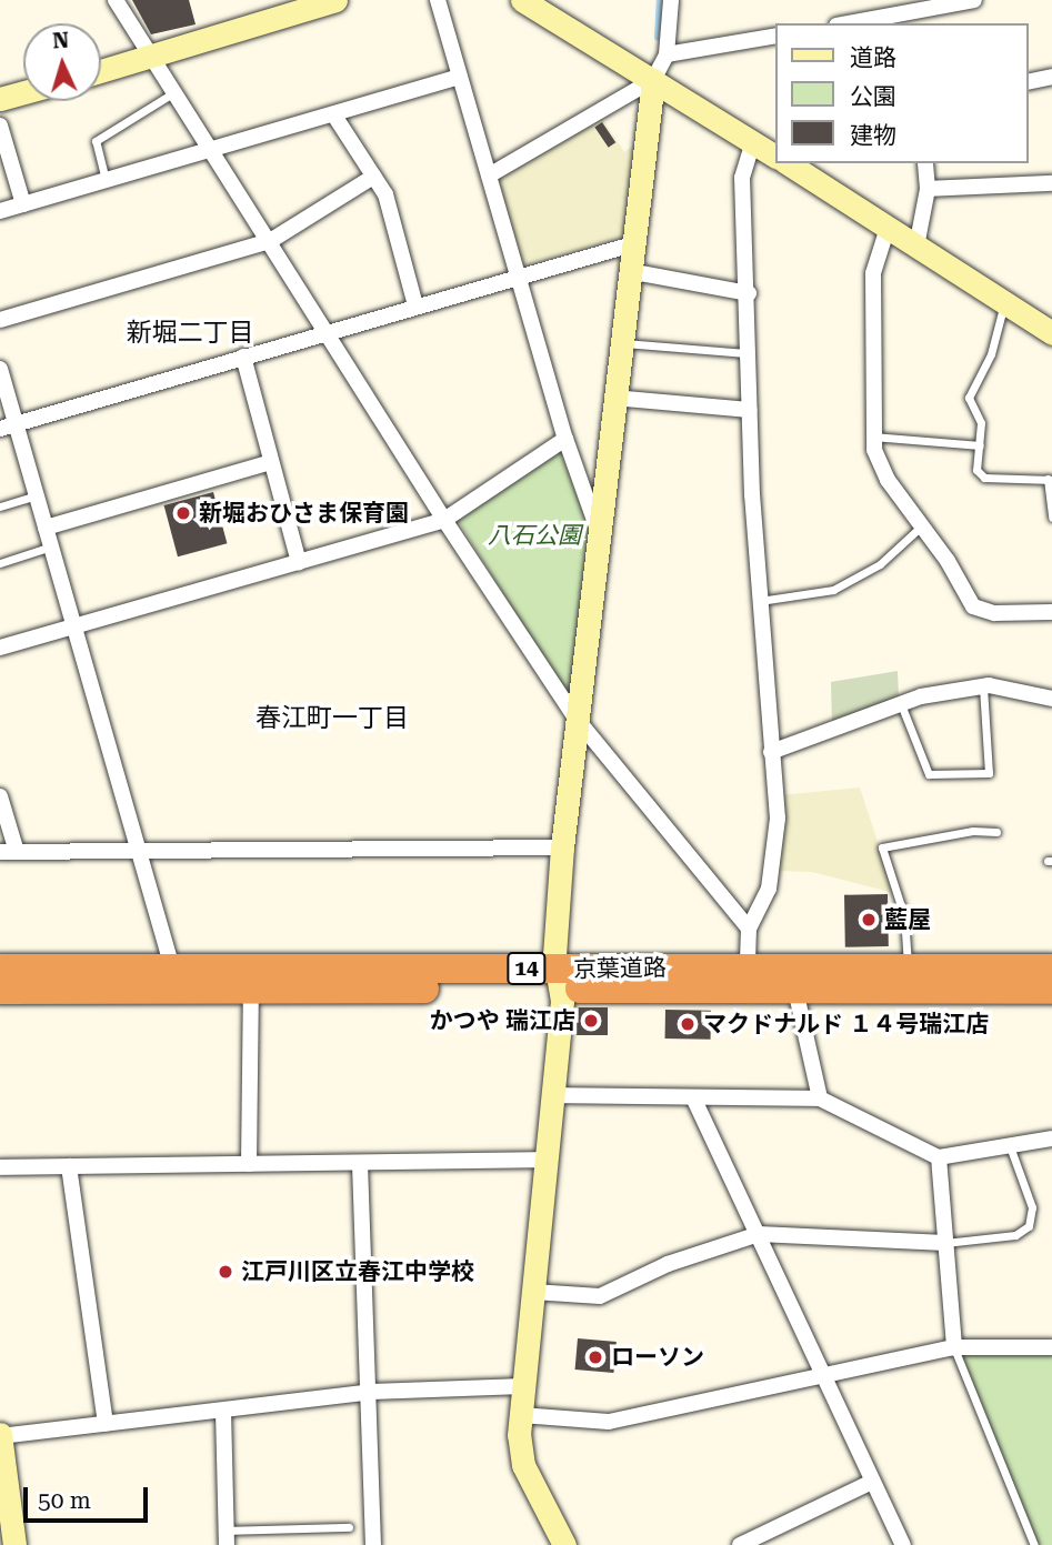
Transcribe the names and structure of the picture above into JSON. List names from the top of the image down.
{
  "streets": {
    "highway": ["14", "京葉道路"]
  },
  "districts": ["新堀二丁目", "春江町一丁目"],
  "parks": ["八石公園"],
  "places": [
    "新堀おひさま保育園",
    "藍屋",
    "かつや 瑞江店",
    "マクドナルド １４号瑞江店",
    "江戸川区立春江中学校",
    "ローソン"
  ],
  "legend": ["道路", "公園", "建物"],
  "scale_bar": "50 m",
  "north": "top"
}
